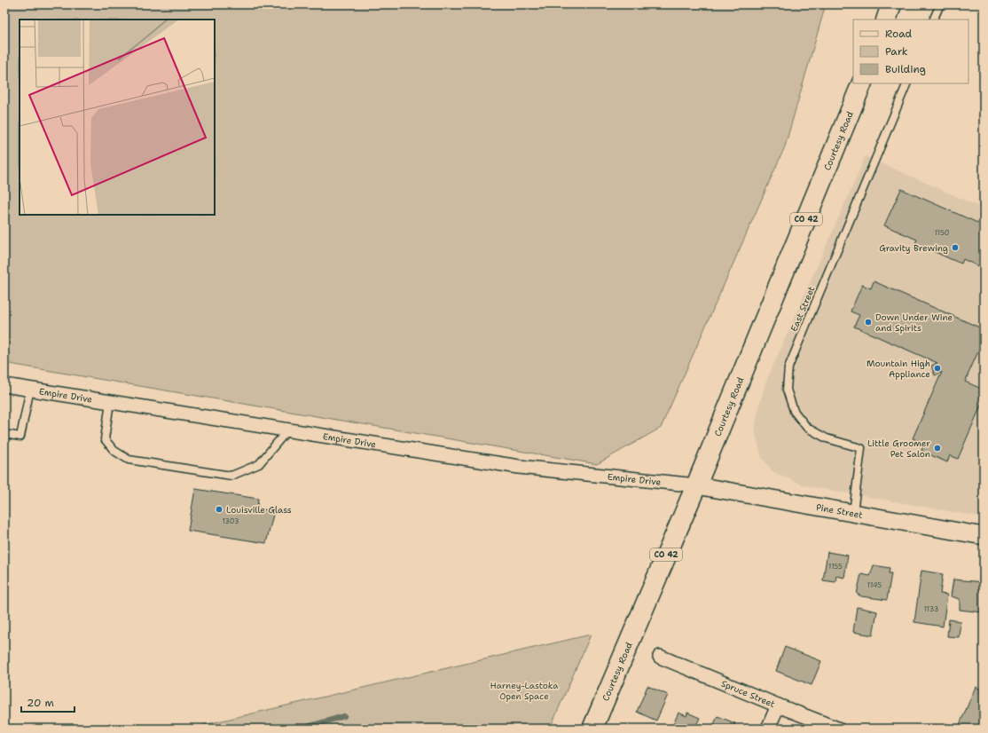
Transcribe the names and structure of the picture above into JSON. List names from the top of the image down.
{
  "streets": {
    "main road": ["Courtesy Road", "CO 42"],
    "street": ["Empire Drive", "Pine Street", "Spruce Street"],
    "lane": ["East Street"]
  },
  "crossings": [
    ["Courtesy Road", "Empire Drive"],
    ["Courtesy Road", "Pine Street"],
    ["East Street", "Pine Street"],
    ["Empire Drive", "Pine Street"]
  ],
  "parks": ["Harney-Lastoka Open Space"],
  "places": [
    "Gravity Brewing",
    "Down Under Wine and Spirits",
    "Mountain High Appliance",
    "Little Groomer Pet Salon",
    "Louisville Glass"
  ],
  "house_numbers": [
    "1150",
    "1303",
    "1155",
    "1145",
    "1133"
  ],
  "legend": ["Road", "Park", "Building"],
  "scale_bar": "20 m"
}
